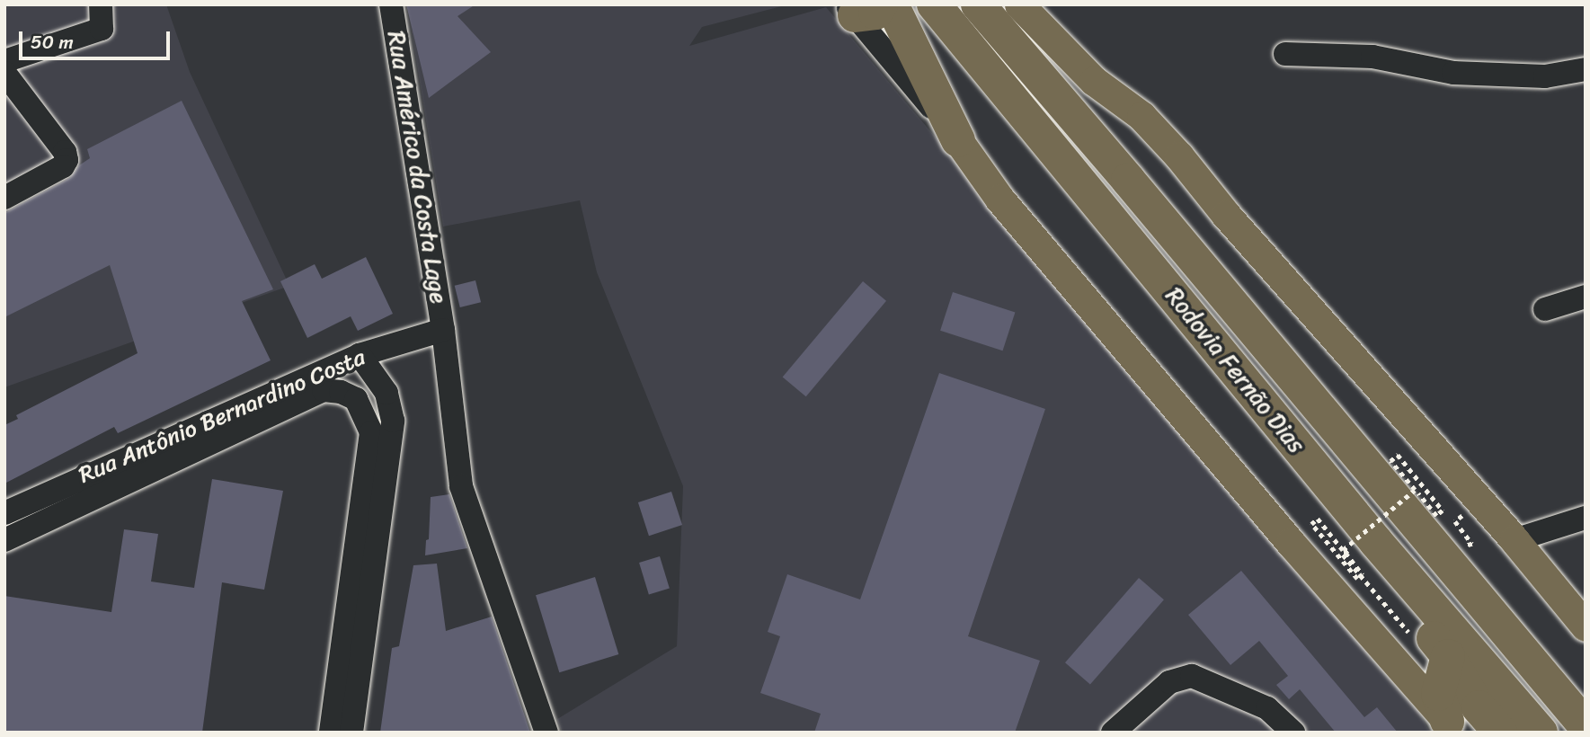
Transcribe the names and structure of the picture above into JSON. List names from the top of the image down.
{
  "streets": {
    "highway": ["Rodovia Fernão Dias"],
    "street": ["Rua Américo da Costa Lage", "Rua Antônio Bernardino Costa"]
  },
  "crossings": [
    ["Rua Américo da Costa Lage", "Rua Antônio Bernardino Costa"]
  ],
  "scale_bar": "50 m"
}
